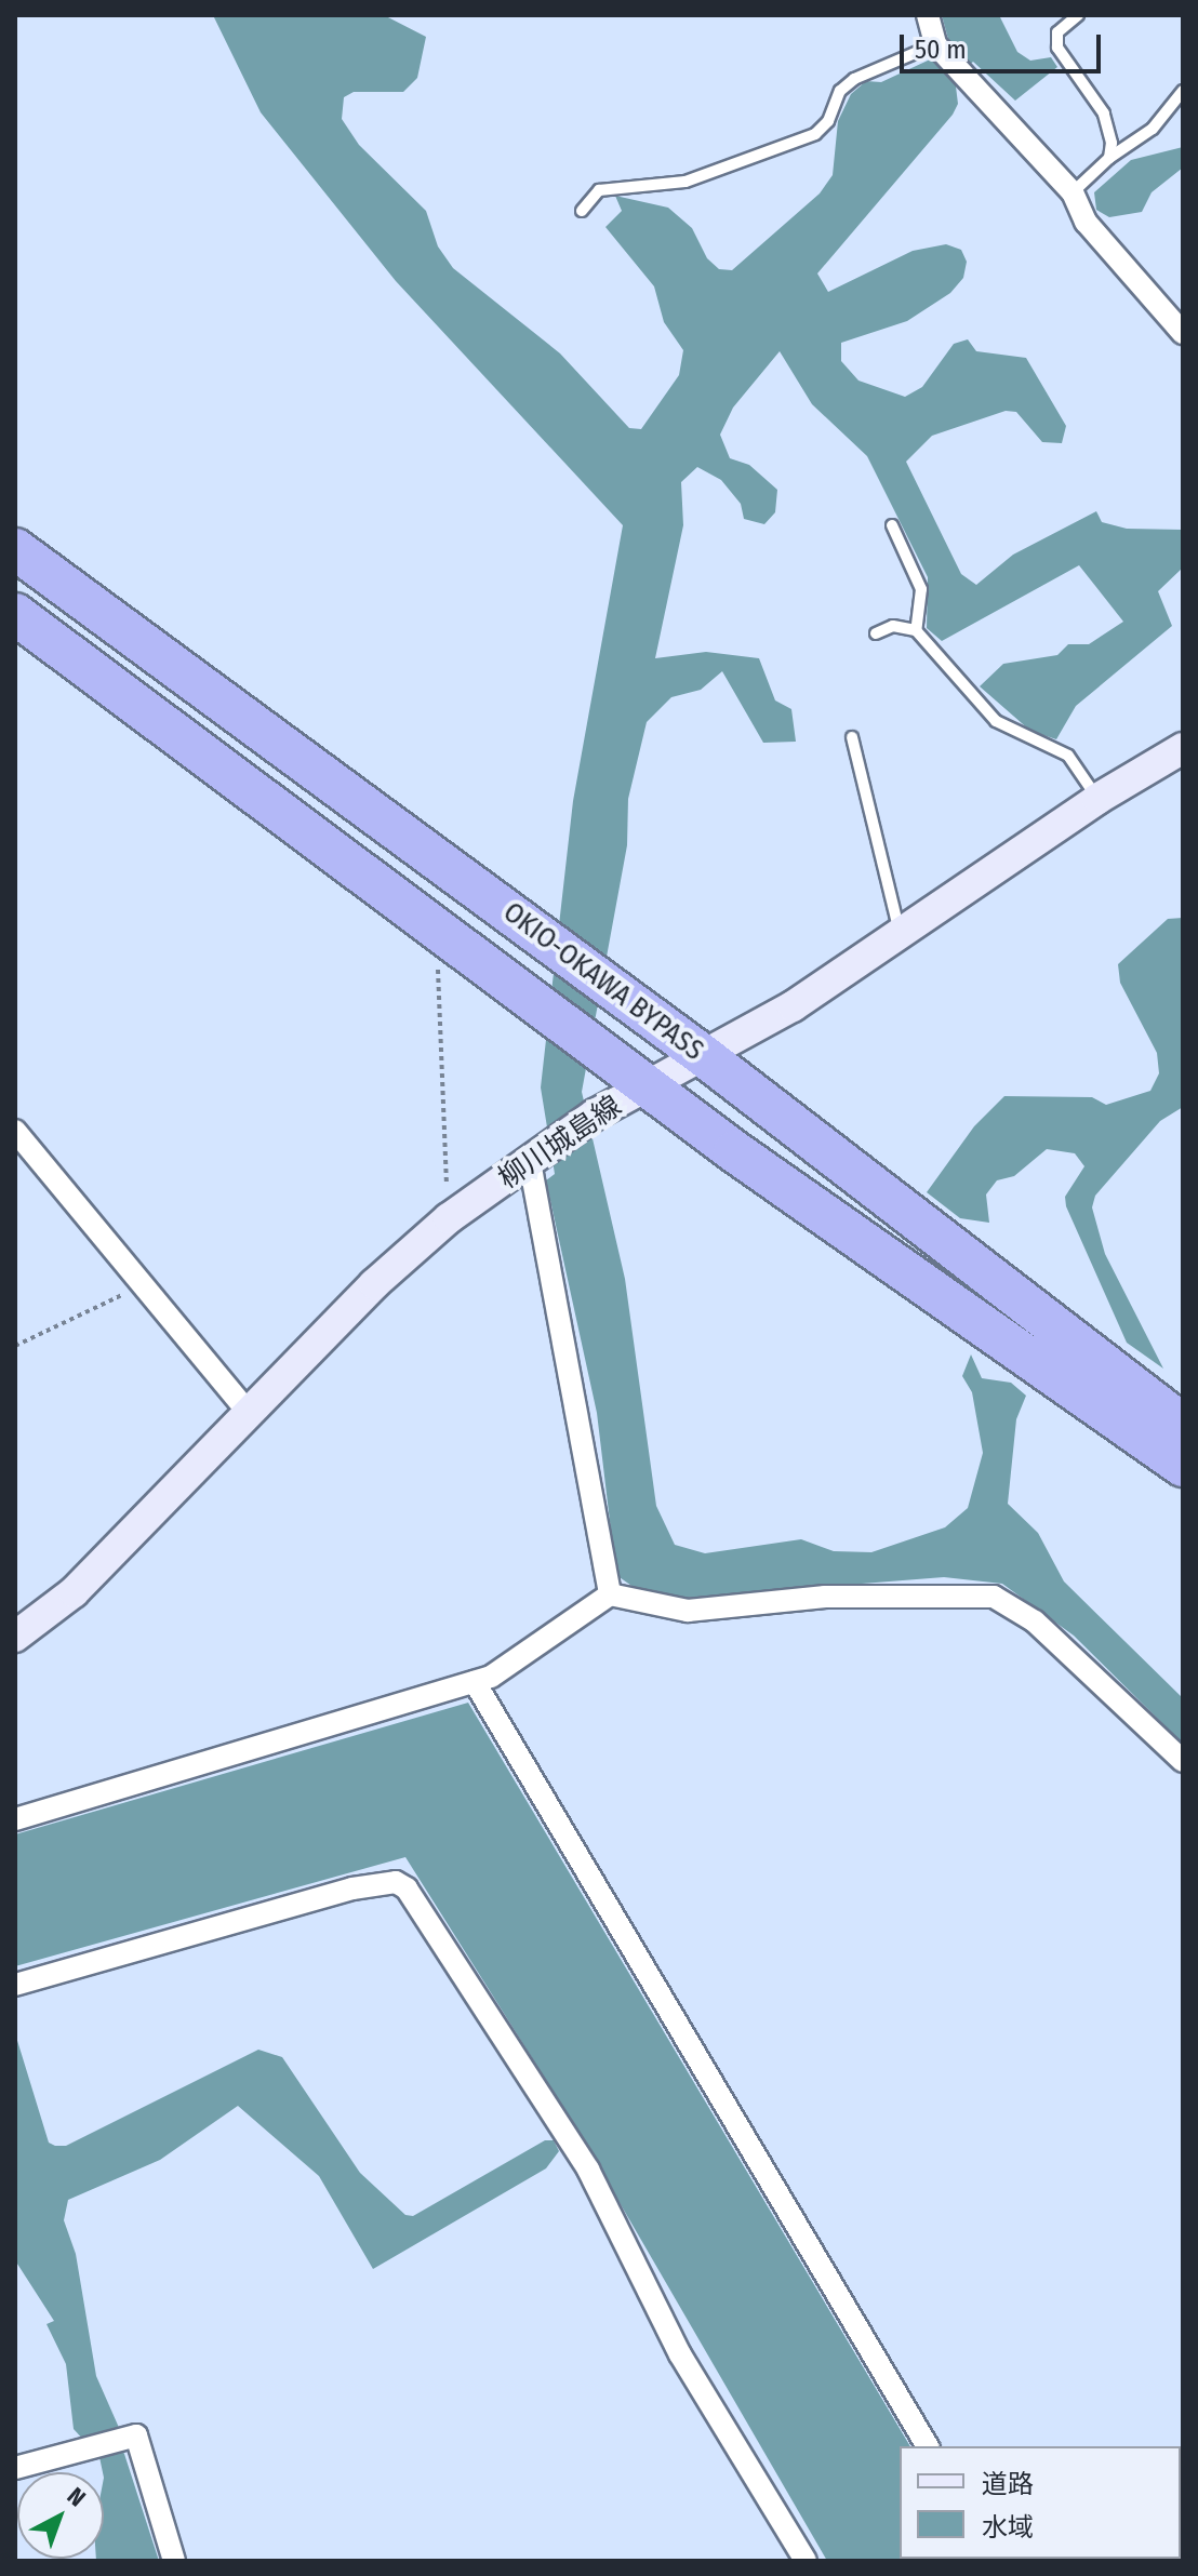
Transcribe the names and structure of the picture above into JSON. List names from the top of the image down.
{
  "streets": {
    "highway": ["OKIO-OKAWA BYPASS"],
    "main road": ["柳川城島線"]
  },
  "crossings": [
    ["OKIO-OKAWA BYPASS", "柳川城島線"]
  ],
  "legend": ["道路", "水域"],
  "scale_bar": "50 m",
  "north": "top right"
}
